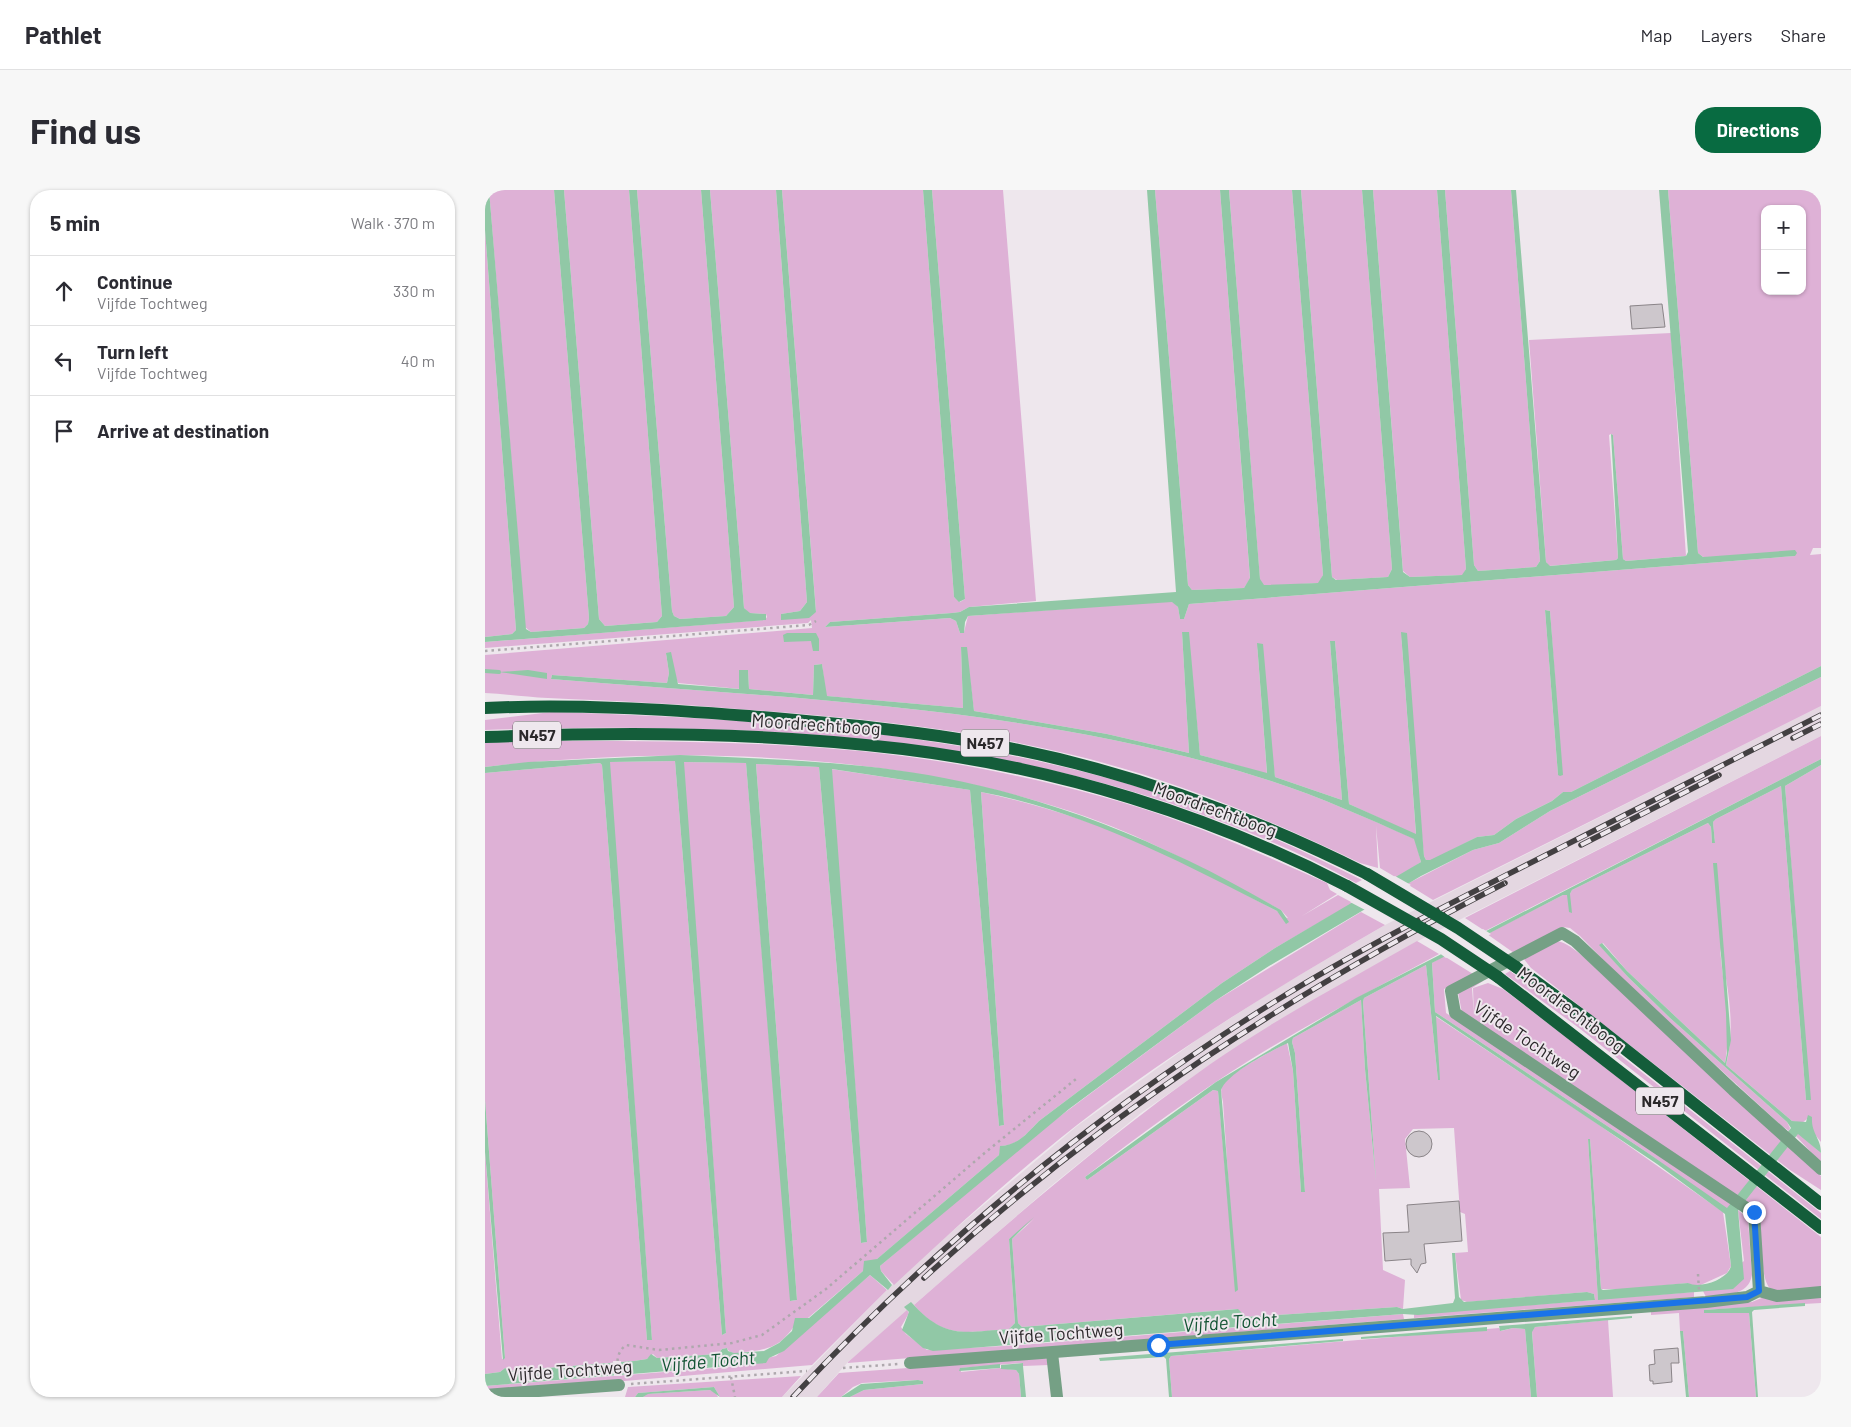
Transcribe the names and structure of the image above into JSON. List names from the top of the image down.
{
  "streets": {
    "main road": ["Moordrechtboog", "N457"],
    "street": ["Vijfde Tochtweg"]
  },
  "water": ["Vijfde Tocht"],
  "page": {
    "header": "Pathlet",
    "nav": ["Map", "Layers", "Share"],
    "buttons": "Directions",
    "title": "Find us",
    "heading": ["5 min", "Walk · 370 m"],
    "map_buttons": ["+", "−"],
    "list": [
      ["Continue", "Vijfde Tochtweg", "330 m"],
      ["Turn left", "Vijfde Tochtweg", "40 m"],
      "Arrive at destination"
    ]
  }
}
